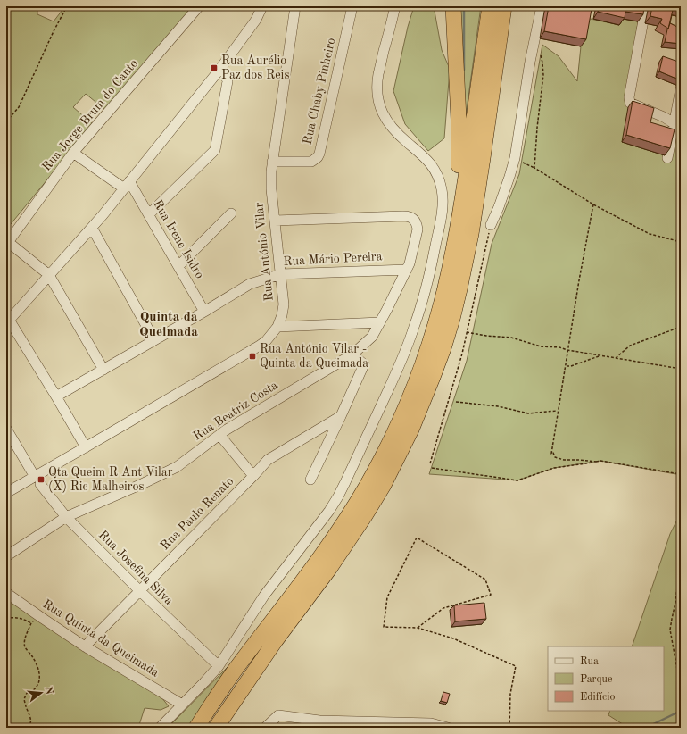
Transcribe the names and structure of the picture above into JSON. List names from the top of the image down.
{
  "streets": {
    "street": [
      "Rua Chaby Pinheiro",
      "Rua Jorge Brum do Canto",
      "Rua Irene Isidro",
      "Rua António Vilar",
      "Rua Mário Pereira",
      "Rua Beatriz Costa",
      "Rua Paulo Renato",
      "Rua Josefina Silva",
      "Rua Quinta da Queimada"
    ]
  },
  "crossings": [
    ["Rua Chaby Pinheiro", "Rua António Vilar"],
    ["Rua Irene Isidro", "Rua Mário Pereira"],
    ["Rua António Vilar", "Rua Mário Pereira"],
    ["Rua António Vilar", "Rua Beatriz Costa"],
    ["Rua António Vilar", "Rua Josefina Silva"],
    ["Rua Mário Pereira", "Rua Beatriz Costa"],
    ["Rua Beatriz Costa", "Rua Josefina Silva"],
    ["Rua Paulo Renato", "Rua Josefina Silva"],
    ["Rua Paulo Renato", "Rua Quinta da Queimada"]
  ],
  "districts": ["Quinta da Queimada"],
  "places": {
    "transit": ["Rua Aurélio Paz dos Reis", "Rua António Vilar - Quinta da Queimada", "Qta Queim R Ant Vilar (X) Ric Malheiros"]
  },
  "legend": ["Rua", "Parque", "Edifício"],
  "north": "right"
}
